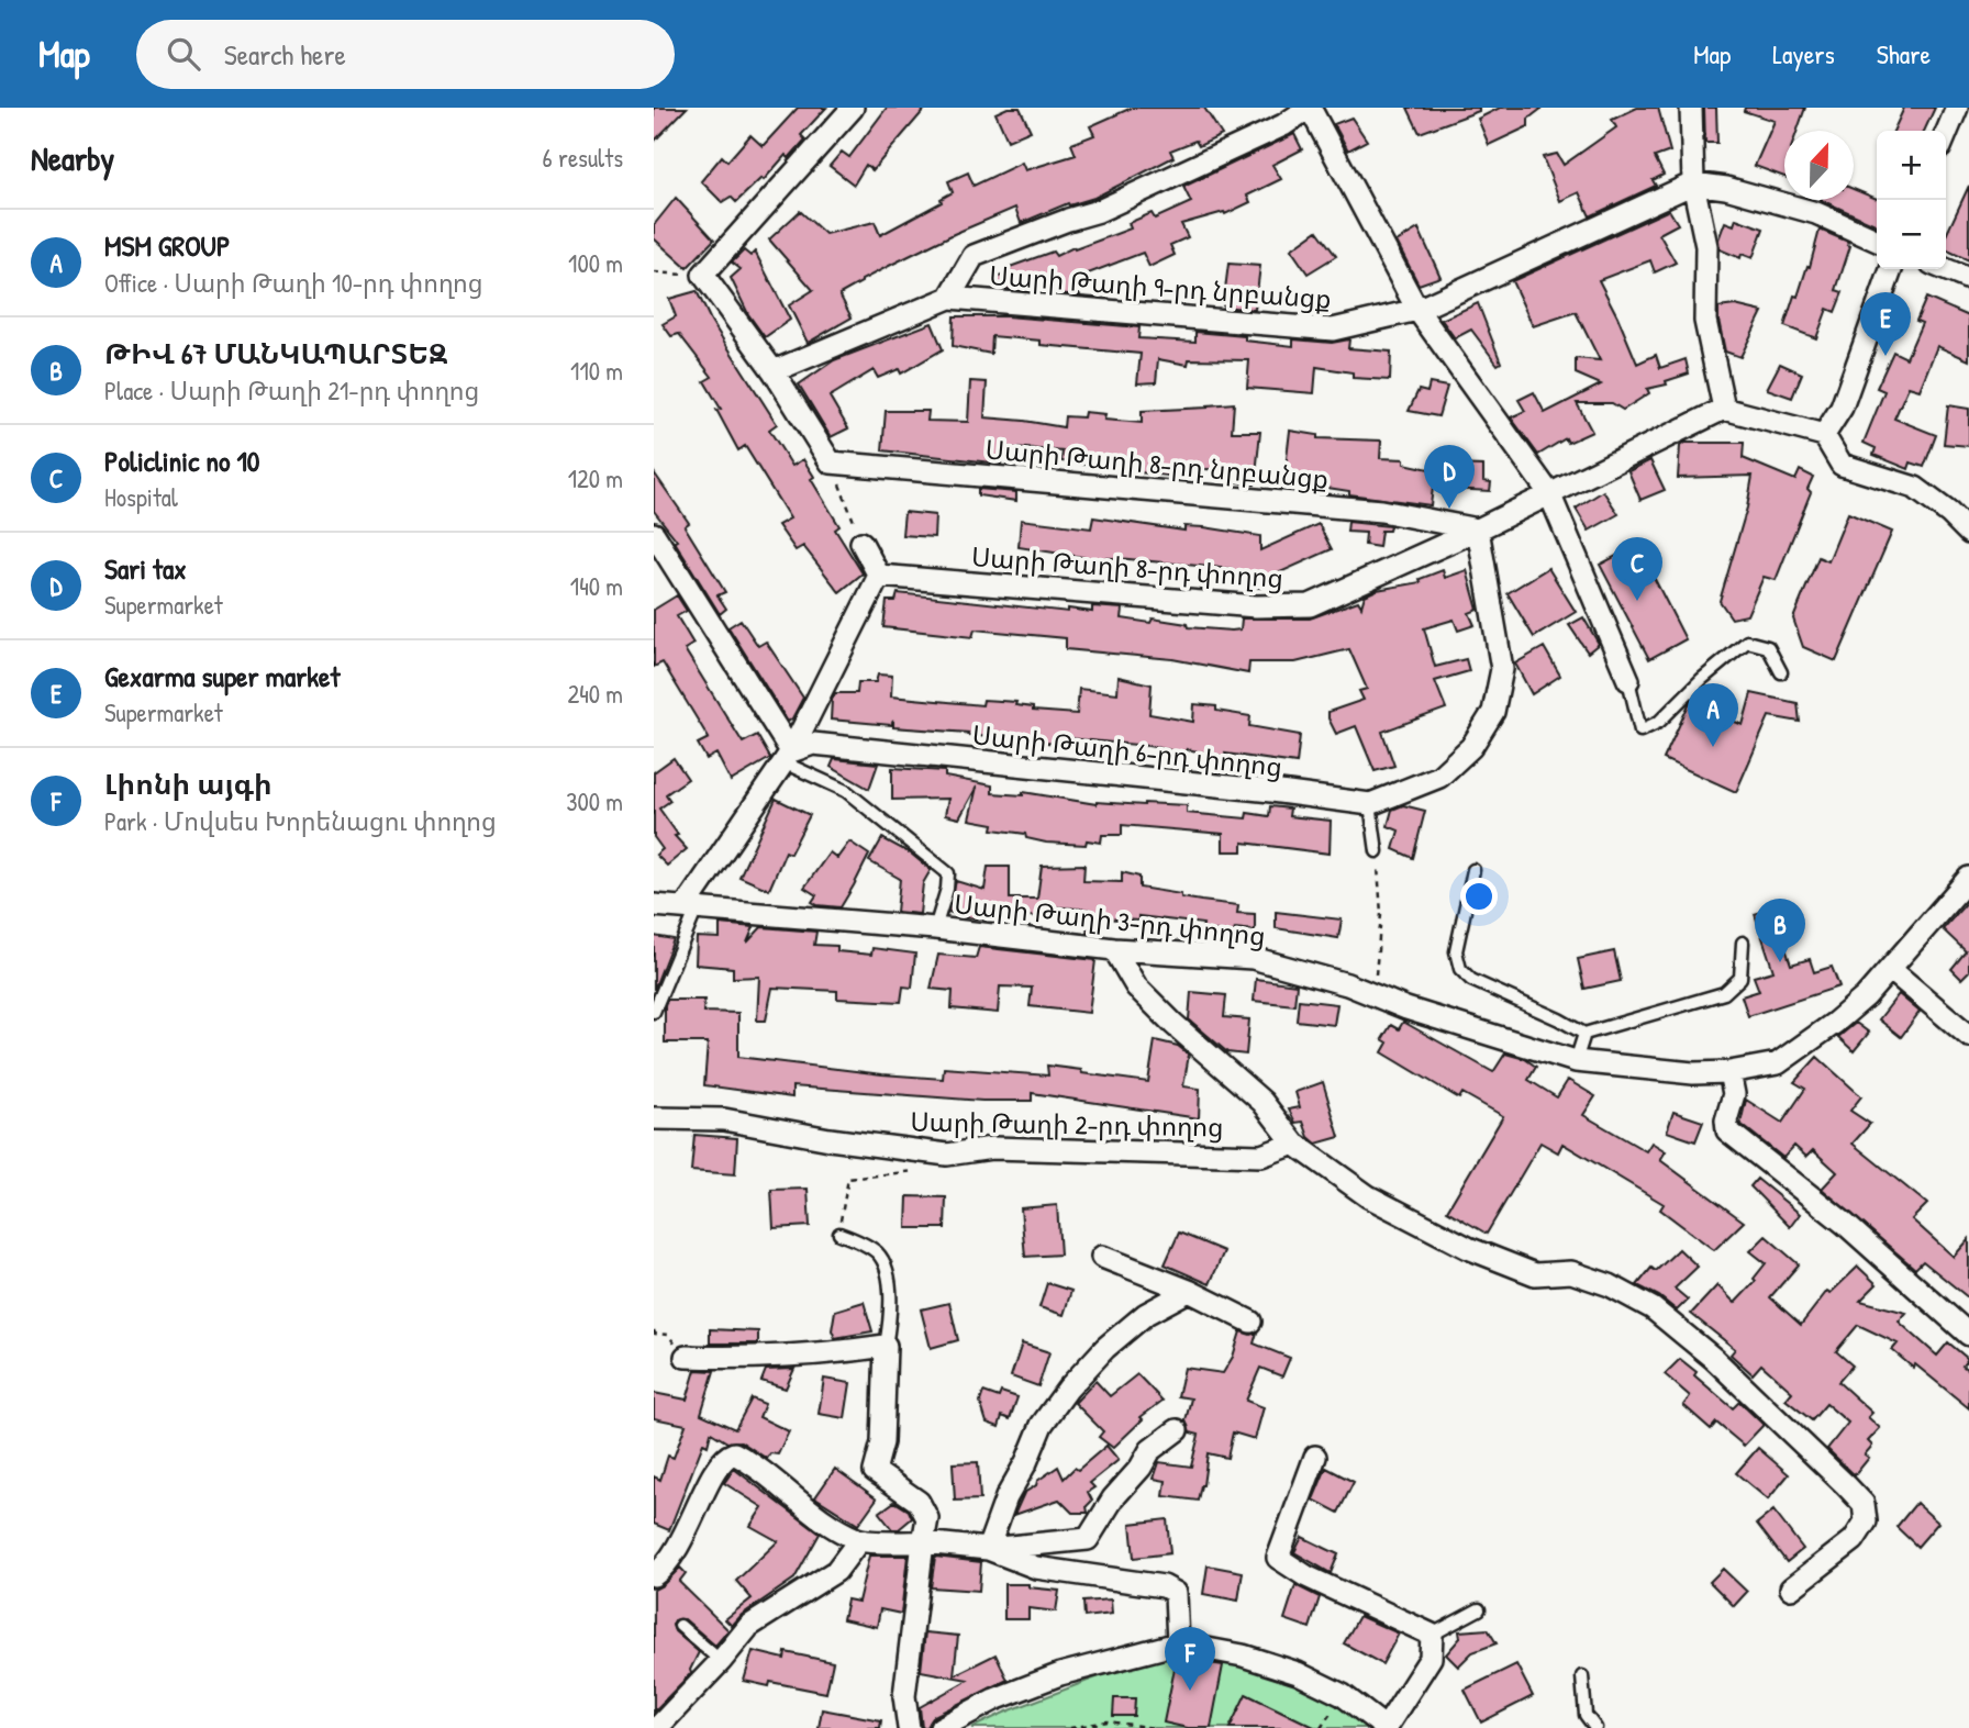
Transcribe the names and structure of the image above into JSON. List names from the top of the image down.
{
  "streets": {
    "street": [
      "Սարի Թաղի 9-րդ նրբանցք",
      "Սարի Թաղի 8-րդ նրբանցք",
      "Սարի Թաղի 8-րդ փողոց",
      "Սարի Թաղի 6-րդ փողոց",
      "Սարի Թաղի 3-րդ փողոց",
      "Սարի Թաղի 2-րդ փողոց"
    ]
  },
  "crossings": [
    ["Սարի Թաղի 8-րդ նրբանցք", "Սարի Թաղի 8-րդ փողոց"]
  ],
  "north": "top",
  "page": {
    "header": "Map",
    "search": "Search here",
    "nav": ["Map", "Layers", "Share"],
    "heading": ["Nearby", "6 results"],
    "map_buttons": ["+", "−"],
    "list": [
      {
        "mark": "A",
        "name": "MSM GROUP",
        "note": "Office · Սարի Թաղի 10-րդ փողոց",
        "value": "100 m"
      },
      {
        "mark": "B",
        "name": "ԹԻՎ 67 ՄԱՆԿԱՊԱՐՏԵԶ",
        "note": "Place · Սարի Թաղի 21-րդ փողոց",
        "value": "110 m"
      },
      {
        "mark": "C",
        "name": "Policlinic no 10",
        "note": "Hospital",
        "value": "120 m"
      },
      {
        "mark": "D",
        "name": "Sari tax",
        "note": "Supermarket",
        "value": "140 m"
      },
      {
        "mark": "E",
        "name": "Gexarma super market",
        "note": "Supermarket",
        "value": "240 m"
      },
      {
        "mark": "F",
        "name": "Լիոնի այգի",
        "note": "Park · Մովսես Խորենացու փողոց",
        "value": "300 m"
      }
    ],
    "pins": [
      "E",
      "D",
      "C",
      "A",
      "B",
      "F"
    ]
  }
}
